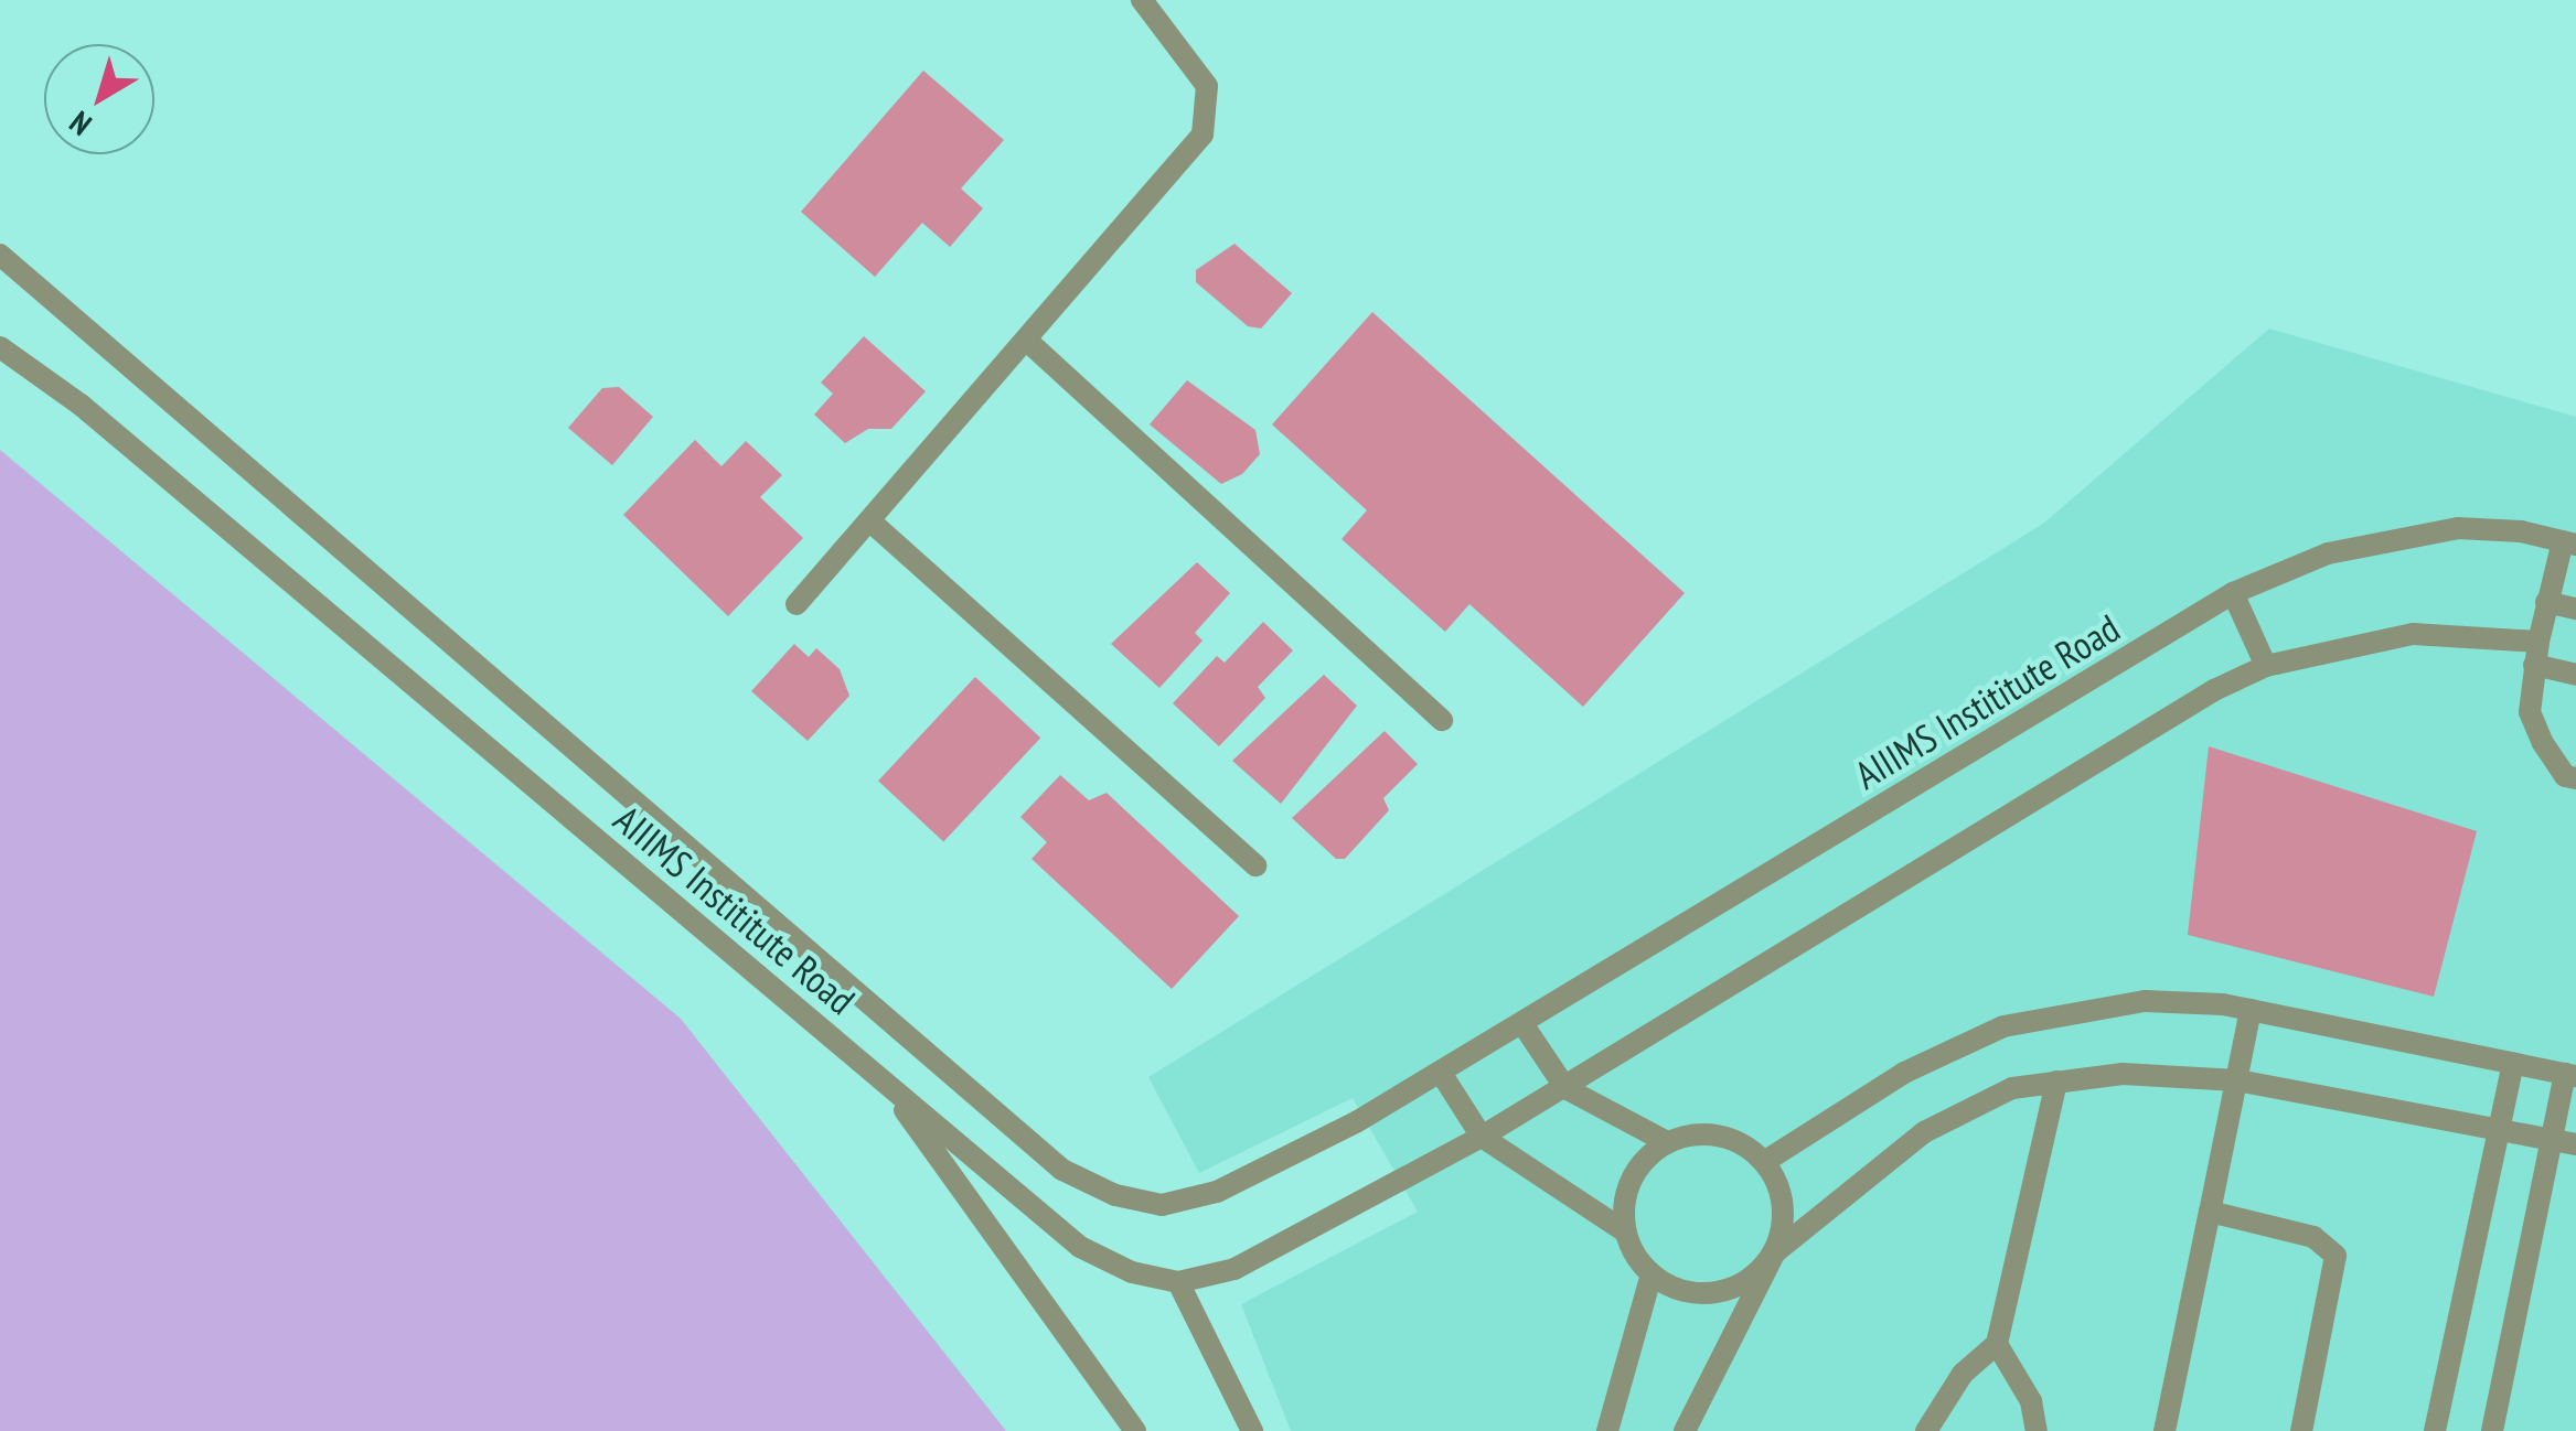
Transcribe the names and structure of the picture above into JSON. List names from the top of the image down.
{
  "streets": {
    "street": ["AIIIMS Instititute Road"]
  },
  "north": "bottom left"
}
